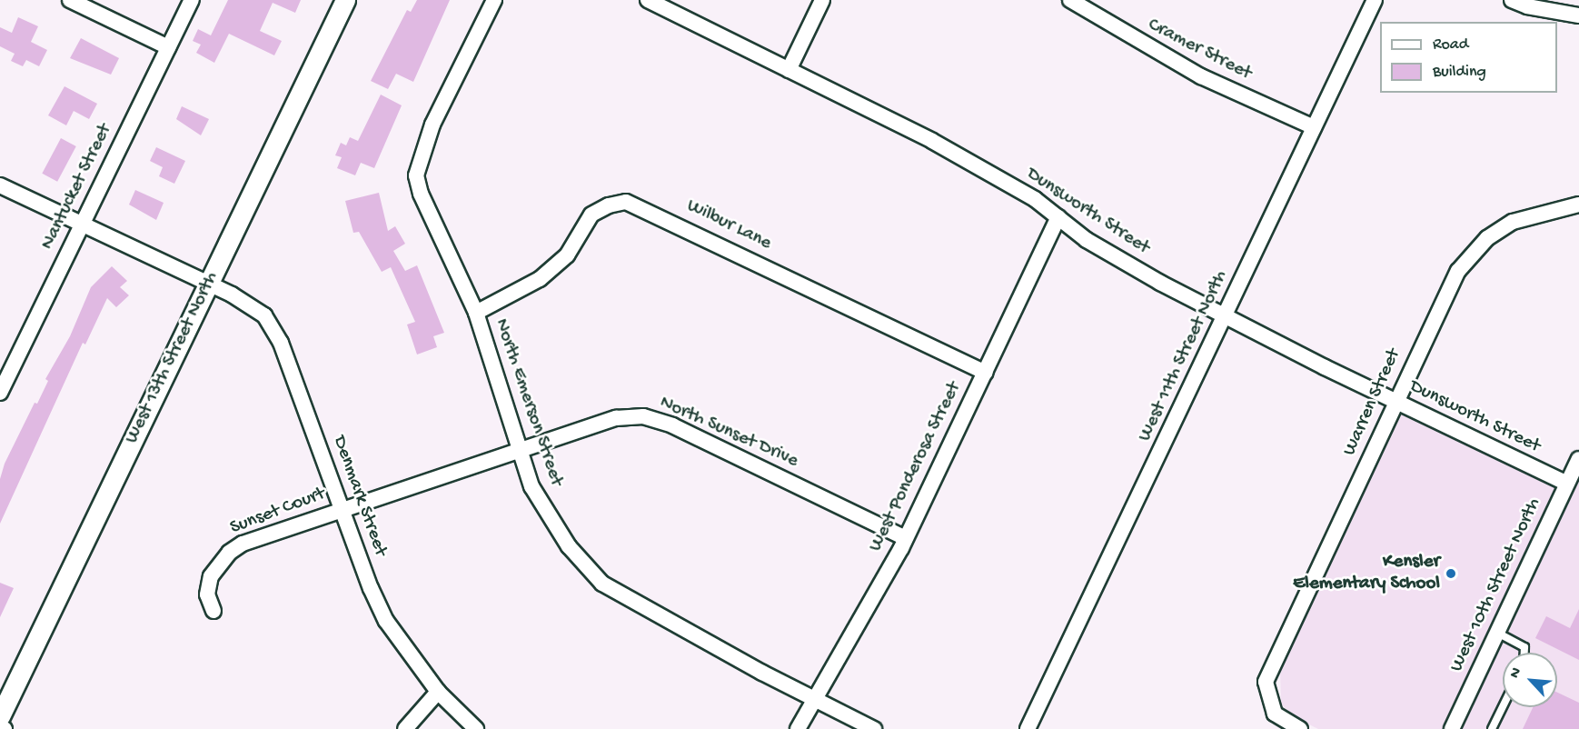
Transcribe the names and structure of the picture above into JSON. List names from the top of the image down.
{
  "streets": {
    "street": [
      "Cramer Street",
      "Nantucket Street",
      "Dunsworth Street",
      "Wilbur Lane",
      "West 11th Street North",
      "West 13th Street North",
      "North Emerson Street",
      "Warren Street",
      "North Sunset Drive",
      "West Ponderosa Street",
      "Denmark Street",
      "Sunset Court",
      "West 10th Street North"
    ]
  },
  "crossings": [
    ["Cramer Street", "West 11th Street North"],
    ["Nantucket Street", "Denmark Street"],
    ["Dunsworth Street", "West 11th Street North"],
    ["Dunsworth Street", "Warren Street"],
    ["Dunsworth Street", "West Ponderosa Street"],
    ["Dunsworth Street", "West 10th Street North"],
    ["Wilbur Lane", "North Emerson Street"],
    ["Wilbur Lane", "West Ponderosa Street"],
    ["West 13th Street North", "Denmark Street"],
    ["North Emerson Street", "North Sunset Drive"],
    ["North Emerson Street", "West Ponderosa Street"],
    ["North Sunset Drive", "West Ponderosa Street"],
    ["North Sunset Drive", "Denmark Street"],
    ["North Sunset Drive", "Sunset Court"],
    ["Denmark Street", "Sunset Court"]
  ],
  "places": ["Kensler Elementary School"],
  "legend": ["Road", "Building"],
  "north": "top left"
}
